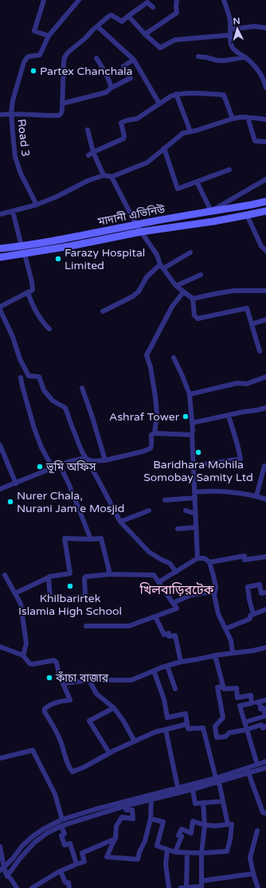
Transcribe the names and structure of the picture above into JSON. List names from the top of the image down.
{
  "streets": {
    "main road": ["মাদানী এভিনিউ"],
    "street": ["Road 3"]
  },
  "districts": ["খিলবাড়িরটেক"],
  "places": [
    "Partex Chanchala",
    "Farazy Hospital Limited",
    "Ashraf Tower",
    "Baridhara Mohila Somobay Samity Ltd",
    "ভূমি অফিস",
    "Nurer Chala, Nurani Jam e Mosjid",
    "Khilbarirtek Islamia High School",
    "কাঁচা বাজার"
  ],
  "north": "top"
}
